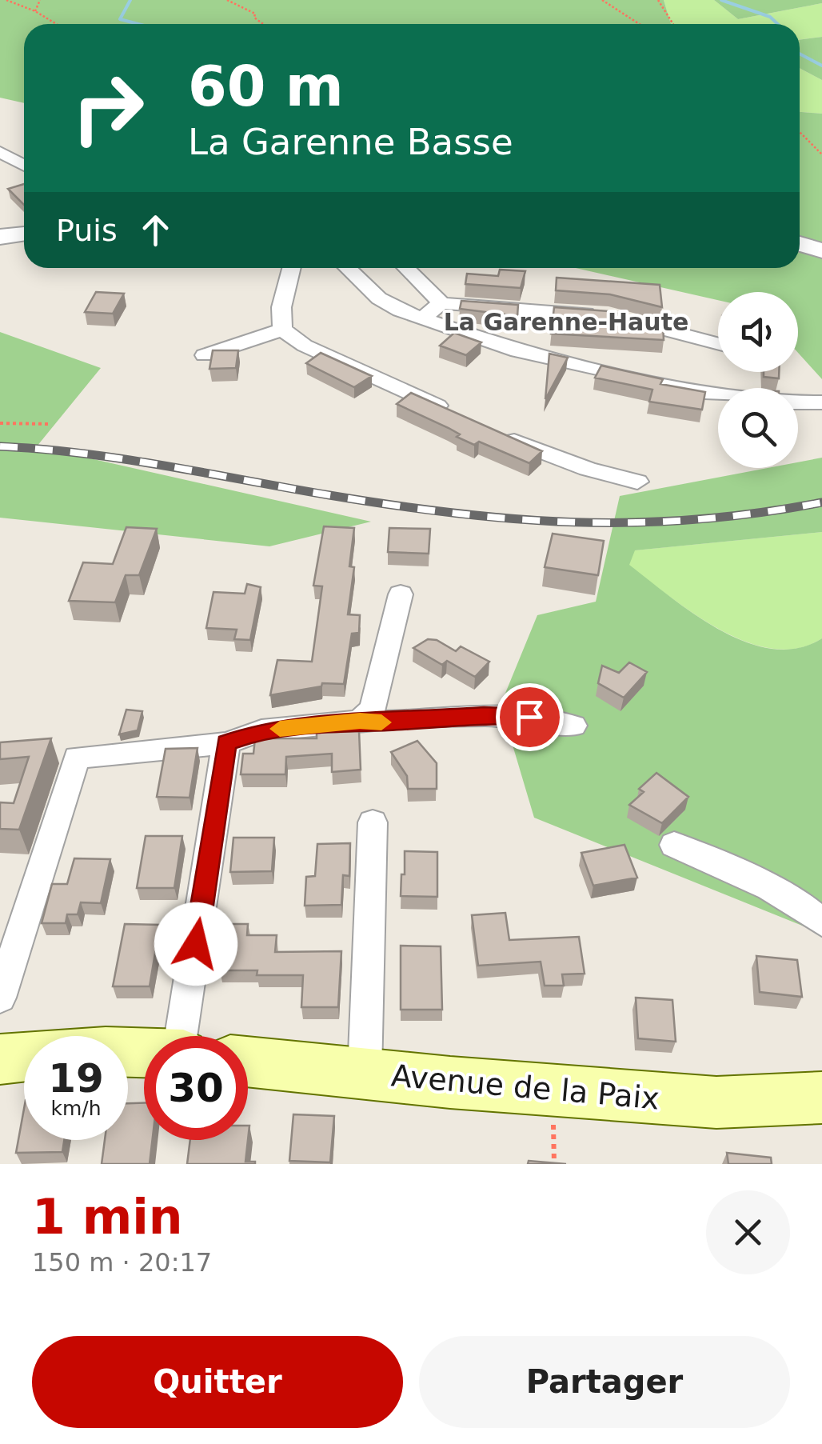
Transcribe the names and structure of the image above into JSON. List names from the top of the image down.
{
  "streets": {
    "main road": ["Avenue de la Paix"]
  },
  "districts": ["La Garenne-Haute"],
  "page": {
    "turn": ["60 m", "La Garenne Basse"],
    "then": "Puis",
    "speed": "19 km/h",
    "limit": "30",
    "heading": ["1 min", "150 m · 20:17"],
    "buttons": ["Quitter", "Partager"]
  }
}
